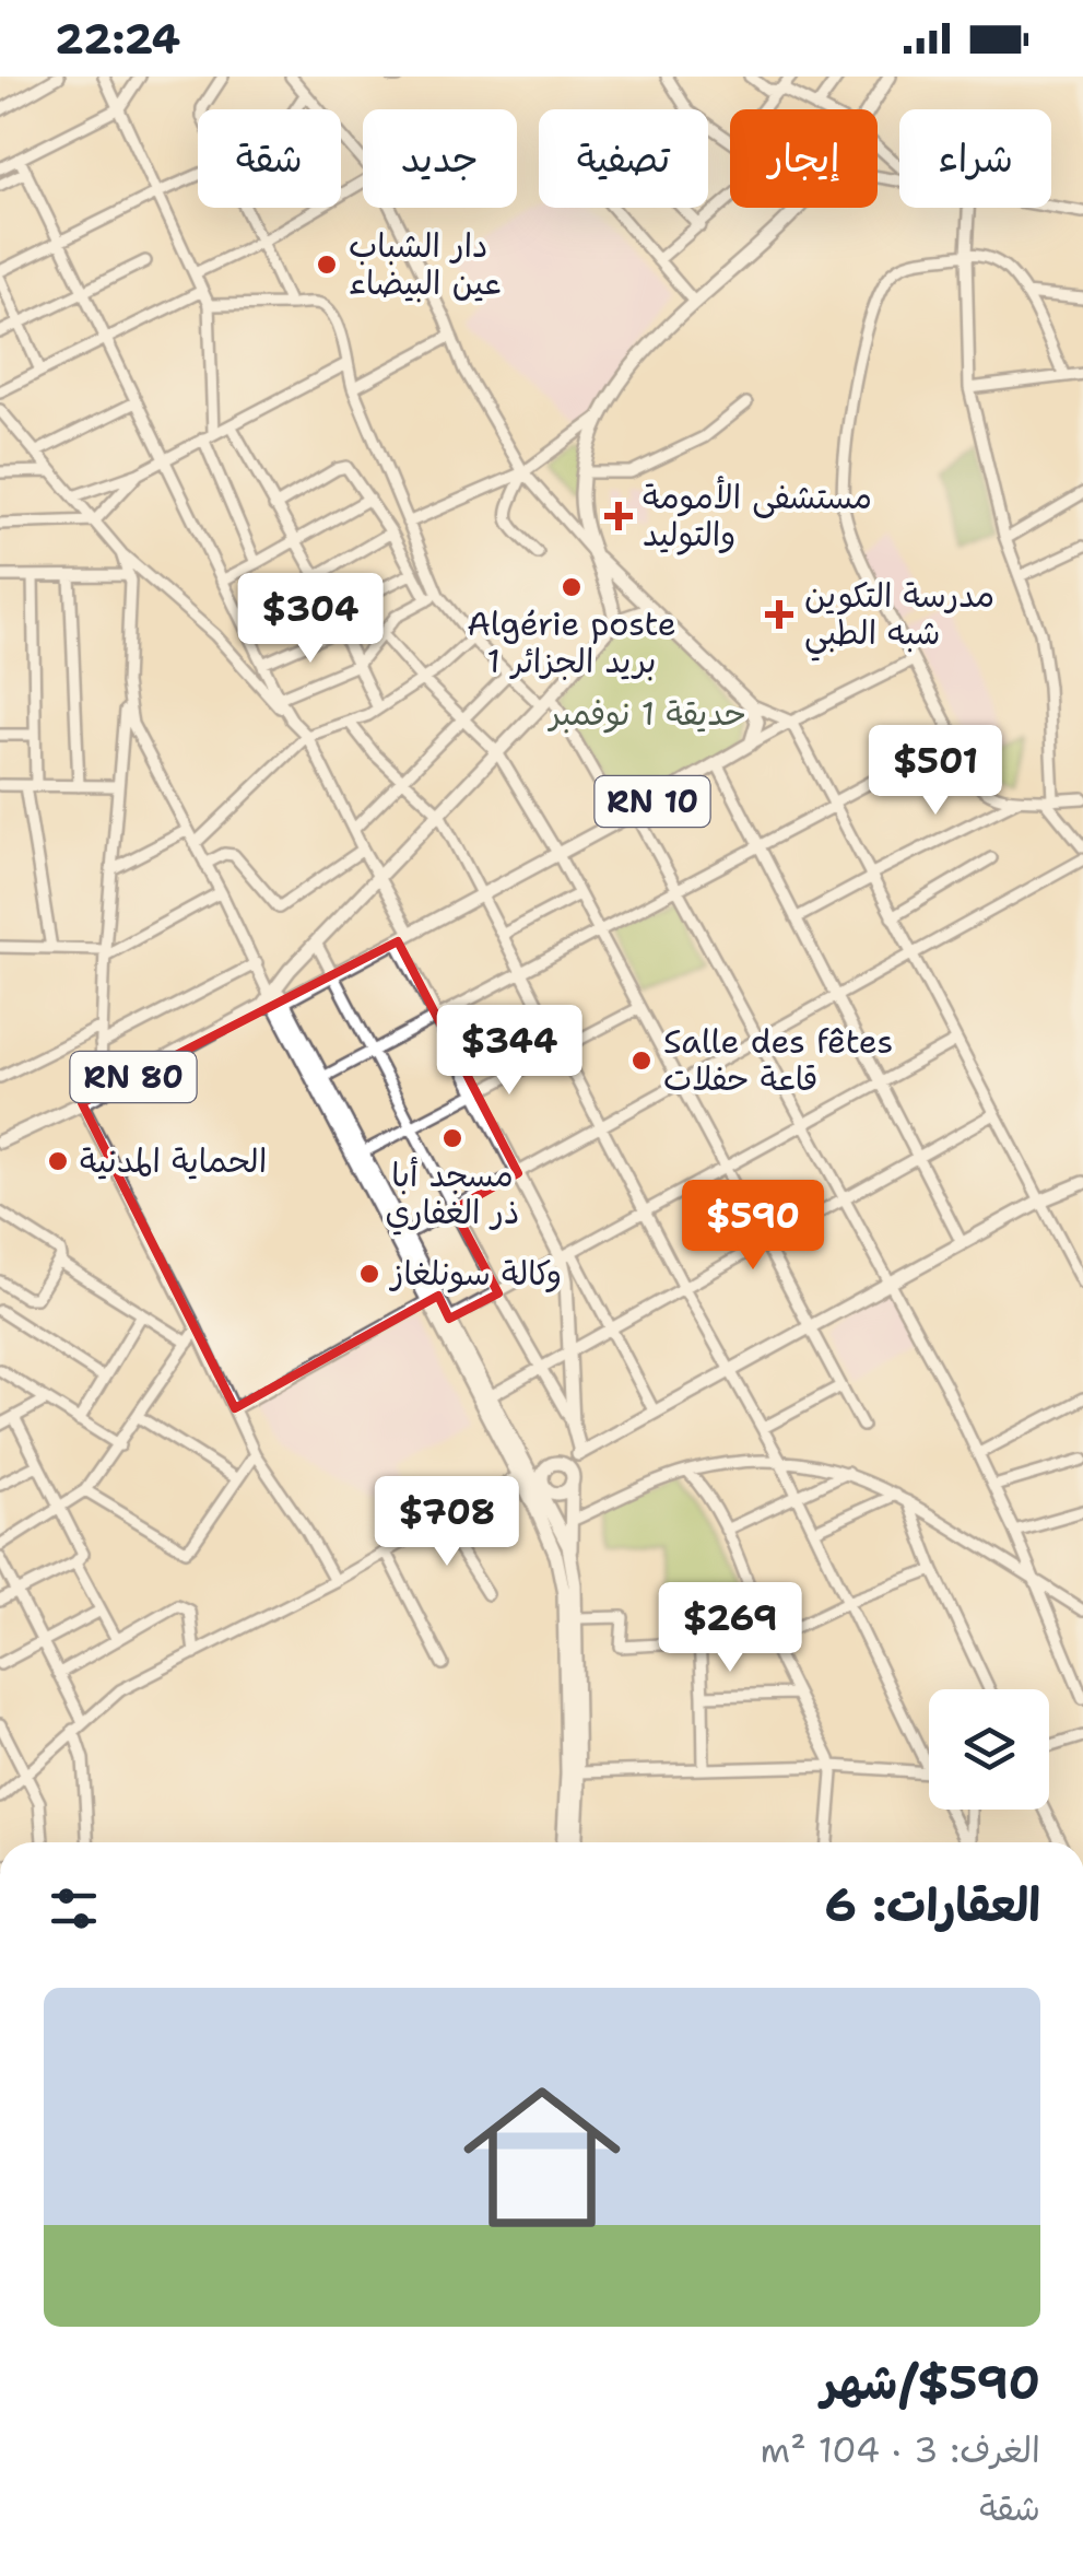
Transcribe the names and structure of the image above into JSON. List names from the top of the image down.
{
  "streets": {
    "main road": ["RN 10", "RN 80"]
  },
  "crossings": [
    ["RN 10", "RN 80"]
  ],
  "parks": ["حديقة 1 نوفمبر"],
  "places": {
    "other": [
      "دار الشباب عين البيضاء",
      "Algérie poste 1 بريد الجزائر",
      "Salle des fêtes قاعة حفلات",
      "مسجد أبا ذر الغفاري",
      "الحماية المدنية",
      "وكالة سونلغاز"
    ],
    "health": ["مستشفى الأمومة والتوليد", "مدرسة التكوين شبه الطبي"]
  },
  "page": {
    "status": "22:24",
    "chip": [
      "شراء",
      "إيجار",
      "تصفية",
      "جديد",
      "شقة"
    ],
    "price": [
      "$304",
      "$501",
      "$344",
      "$590",
      "$708",
      "$269"
    ],
    "heading": "العقارات: 6",
    "list": [
      {
        "name": "$590/شهر",
        "note": "الغرف: 3 · 104 m² · شقة"
      }
    ]
  }
}
